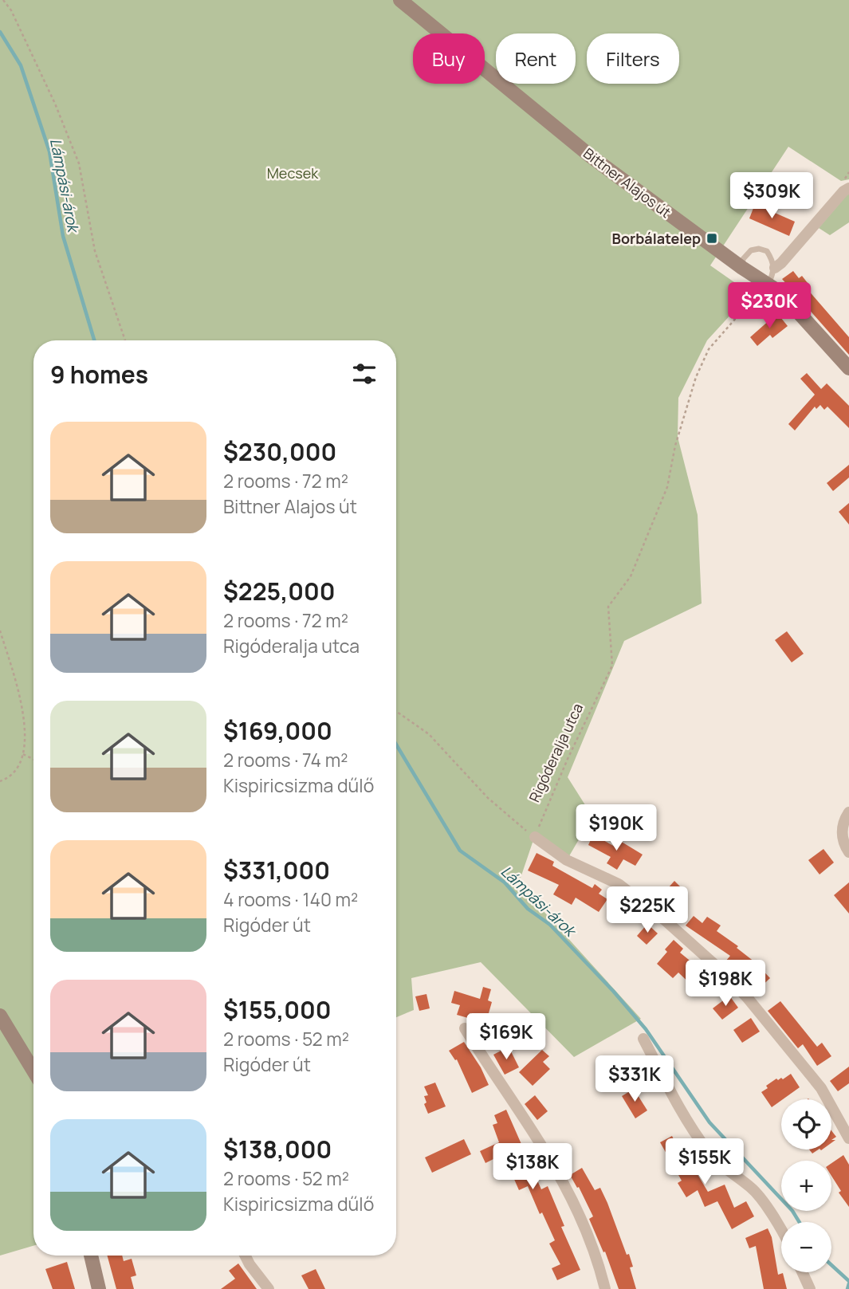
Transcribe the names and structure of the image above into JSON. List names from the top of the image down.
{
  "streets": {
    "street": ["Bittner Alajos út"],
    "path": ["Rigóderalja utca"]
  },
  "crossings": [
    ["Bittner Alajos út", "Rigóderalja utca"]
  ],
  "water": ["Lámpási-árok"],
  "parks": ["Mecsek"],
  "places": {
    "transit": ["Borbálatelep"]
  },
  "page": {
    "chip": ["Buy", "Rent", "Filters"],
    "price": [
      "$309K",
      "$230K",
      "$190K",
      "$225K",
      "$198K",
      "$169K",
      "$331K",
      "$155K",
      "$138K"
    ],
    "heading": "9 homes",
    "list": [
      {
        "name": "$230,000",
        "note": "2 rooms · 72 m² · Bittner Alajos út"
      },
      {
        "name": "$225,000",
        "note": "2 rooms · 72 m² · Rigóderalja utca"
      },
      {
        "name": "$169,000",
        "note": "2 rooms · 74 m² · Kispiricsizma dűlő"
      },
      {
        "name": "$331,000",
        "note": "4 rooms · 140 m² · Rigóder út"
      },
      {
        "name": "$155,000",
        "note": "2 rooms · 52 m² · Rigóder út"
      },
      {
        "name": "$138,000",
        "note": "2 rooms · 52 m² · Kispiricsizma dűlő"
      }
    ],
    "map_buttons": ["+", "−"]
  }
}
